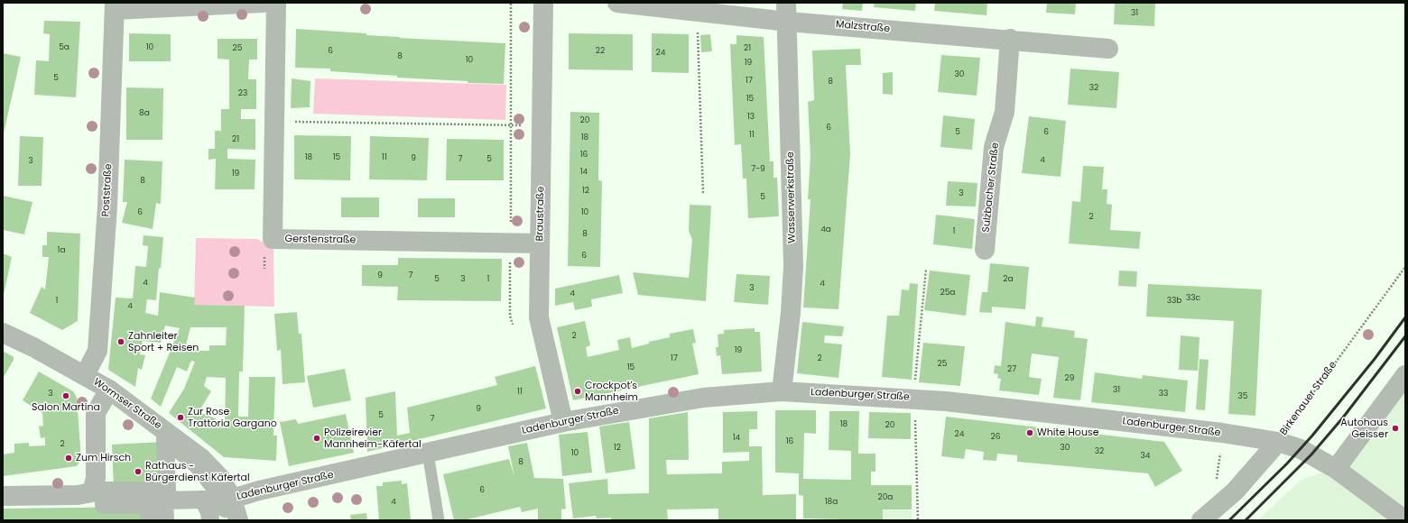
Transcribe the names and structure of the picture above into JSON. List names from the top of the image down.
{
  "streets": {
    "street": [
      "Malzstraße",
      "Sulzbacher Straße",
      "Poststraße",
      "Wasserwerkstraße",
      "Braustraße",
      "Gerstenstraße",
      "Ladenburger Straße",
      "Birkenauer Straße",
      "Wormser Straße"
    ]
  },
  "crossings": [
    ["Malzstraße", "Sulzbacher Straße"],
    ["Malzstraße", "Wasserwerkstraße"],
    ["Poststraße", "Wormser Straße"],
    ["Wasserwerkstraße", "Ladenburger Straße"],
    ["Braustraße", "Gerstenstraße"],
    ["Braustraße", "Ladenburger Straße"],
    ["Ladenburger Straße", "Birkenauer Straße"],
    ["Ladenburger Straße", "Wormser Straße"]
  ],
  "places": [
    "Zahnleiter Sport + Reisen",
    "Crockpot's Mannheim",
    "Salon Martina",
    "Zur Rose Trattoria Gargano",
    "Autohaus Geisser",
    "White House",
    "Polizeirevier Mannheim-Käfertal",
    "Zum Hirsch",
    "Rathaus - Bürgerdienst Käfertal"
  ],
  "house_numbers": [
    "31",
    "5a",
    "10",
    "25",
    "21",
    "6",
    "22",
    "24",
    "8",
    "10",
    "19",
    "30",
    "5",
    "17",
    "8",
    "32",
    "23",
    "15",
    "8a",
    "13",
    "20",
    "6",
    "5",
    "6",
    "11",
    "18",
    "21",
    "16",
    "18",
    "15",
    "11",
    "9",
    "7",
    "5",
    "4",
    "3",
    "7-9",
    "14",
    "19",
    "8",
    "12",
    "3",
    "5",
    "6",
    "10",
    "2",
    "4a",
    "1",
    "8",
    "1a",
    "6",
    "9",
    "7",
    "5",
    "3",
    "1",
    "2a",
    "4",
    "4",
    "3",
    "25a",
    "4",
    "33c",
    "1",
    "33b",
    "4",
    "2",
    "19",
    "17",
    "2",
    "25",
    "15",
    "27",
    "29",
    "31",
    "11",
    "3",
    "33",
    "35",
    "9",
    "5",
    "7",
    "18",
    "20",
    "24",
    "26",
    "14",
    "16",
    "2",
    "12",
    "30",
    "32",
    "10",
    "34",
    "8",
    "6",
    "20a",
    "4",
    "18a"
  ]
}
